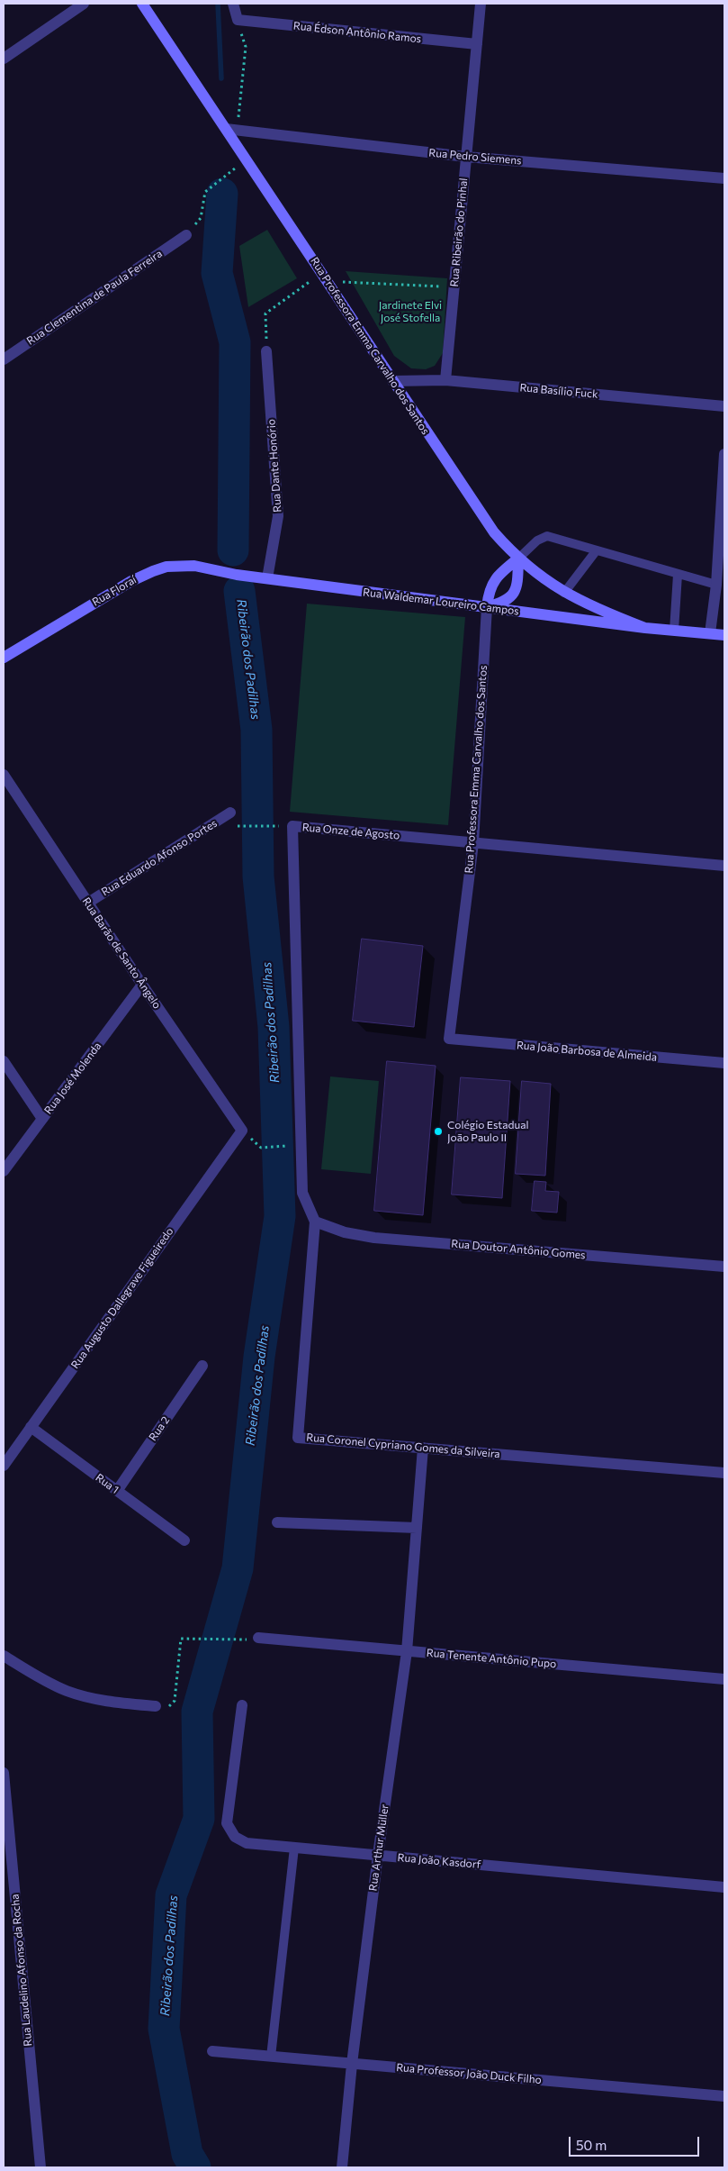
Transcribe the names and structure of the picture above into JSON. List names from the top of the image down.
{
  "streets": {
    "main road": ["Rua Professora Emma Carvalho dos Santos", "Rua Floraí", "Rua Waldemar Loureiro Campos"],
    "street": [
      "Rua Édson Antônio Ramos",
      "Rua Pedro Siemens",
      "Rua Ribeirão do Pinhal",
      "Rua Clementina de Paula Ferreira",
      "Rua Basílio Fuck",
      "Rua Dante Honório",
      "Rua Onze de Agosto",
      "Rua Eduardo Afonso Portes",
      "Rua Barão de Santo Ângelo",
      "Rua João Barbosa de Almeida",
      "Rua José Molenda",
      "Rua Doutor Antônio Gomes",
      "Rua Augusto Dallegrave Figueiredo",
      "Rua 2",
      "Rua Coronel Cypriano Gomes da Silveira",
      "Rua 1",
      "Rua Tenente Antônio Pupo",
      "Rua Arthur Müller",
      "Rua João Kasdorf",
      "Rua Laudelino Afonso da Rocha",
      "Rua Professor João Duck Filho"
    ]
  },
  "crossings": [
    ["Rua Édson Antônio Ramos", "Rua Ribeirão do Pinhal"],
    ["Rua Pedro Siemens", "Rua Ribeirão do Pinhal"],
    ["Rua Pedro Siemens", "Rua Professora Emma Carvalho dos Santos"],
    ["Rua Ribeirão do Pinhal", "Rua Basílio Fuck"],
    ["Rua Professora Emma Carvalho dos Santos", "Rua Basílio Fuck"],
    ["Rua Professora Emma Carvalho dos Santos", "Rua Waldemar Loureiro Campos"],
    ["Rua Professora Emma Carvalho dos Santos", "Rua Onze de Agosto"],
    ["Rua Professora Emma Carvalho dos Santos", "Rua João Barbosa de Almeida"],
    ["Rua Dante Honório", "Rua Waldemar Loureiro Campos"],
    ["Rua Floraí", "Rua Waldemar Loureiro Campos"],
    ["Rua Onze de Agosto", "Rua Doutor Antônio Gomes"],
    ["Rua Onze de Agosto", "Rua Coronel Cypriano Gomes da Silveira"],
    ["Rua Eduardo Afonso Portes", "Rua Barão de Santo Ângelo"],
    ["Rua Barão de Santo Ângelo", "Rua José Molenda"],
    ["Rua Barão de Santo Ângelo", "Rua Augusto Dallegrave Figueiredo"],
    ["Rua Doutor Antônio Gomes", "Rua Coronel Cypriano Gomes da Silveira"],
    ["Rua Augusto Dallegrave Figueiredo", "Rua 1"],
    ["Rua 2", "Rua 1"],
    ["Rua Coronel Cypriano Gomes da Silveira", "Rua Arthur Müller"],
    ["Rua Tenente Antônio Pupo", "Rua Arthur Müller"],
    ["Rua Arthur Müller", "Rua João Kasdorf"],
    ["Rua Arthur Müller", "Rua Professor João Duck Filho"]
  ],
  "water": ["Ribeirão dos Padilhas"],
  "parks": ["Jardinete Elvi José Stofella"],
  "places": ["Colégio Estadual João Paulo II"],
  "scale_bar": "50 m"
}
